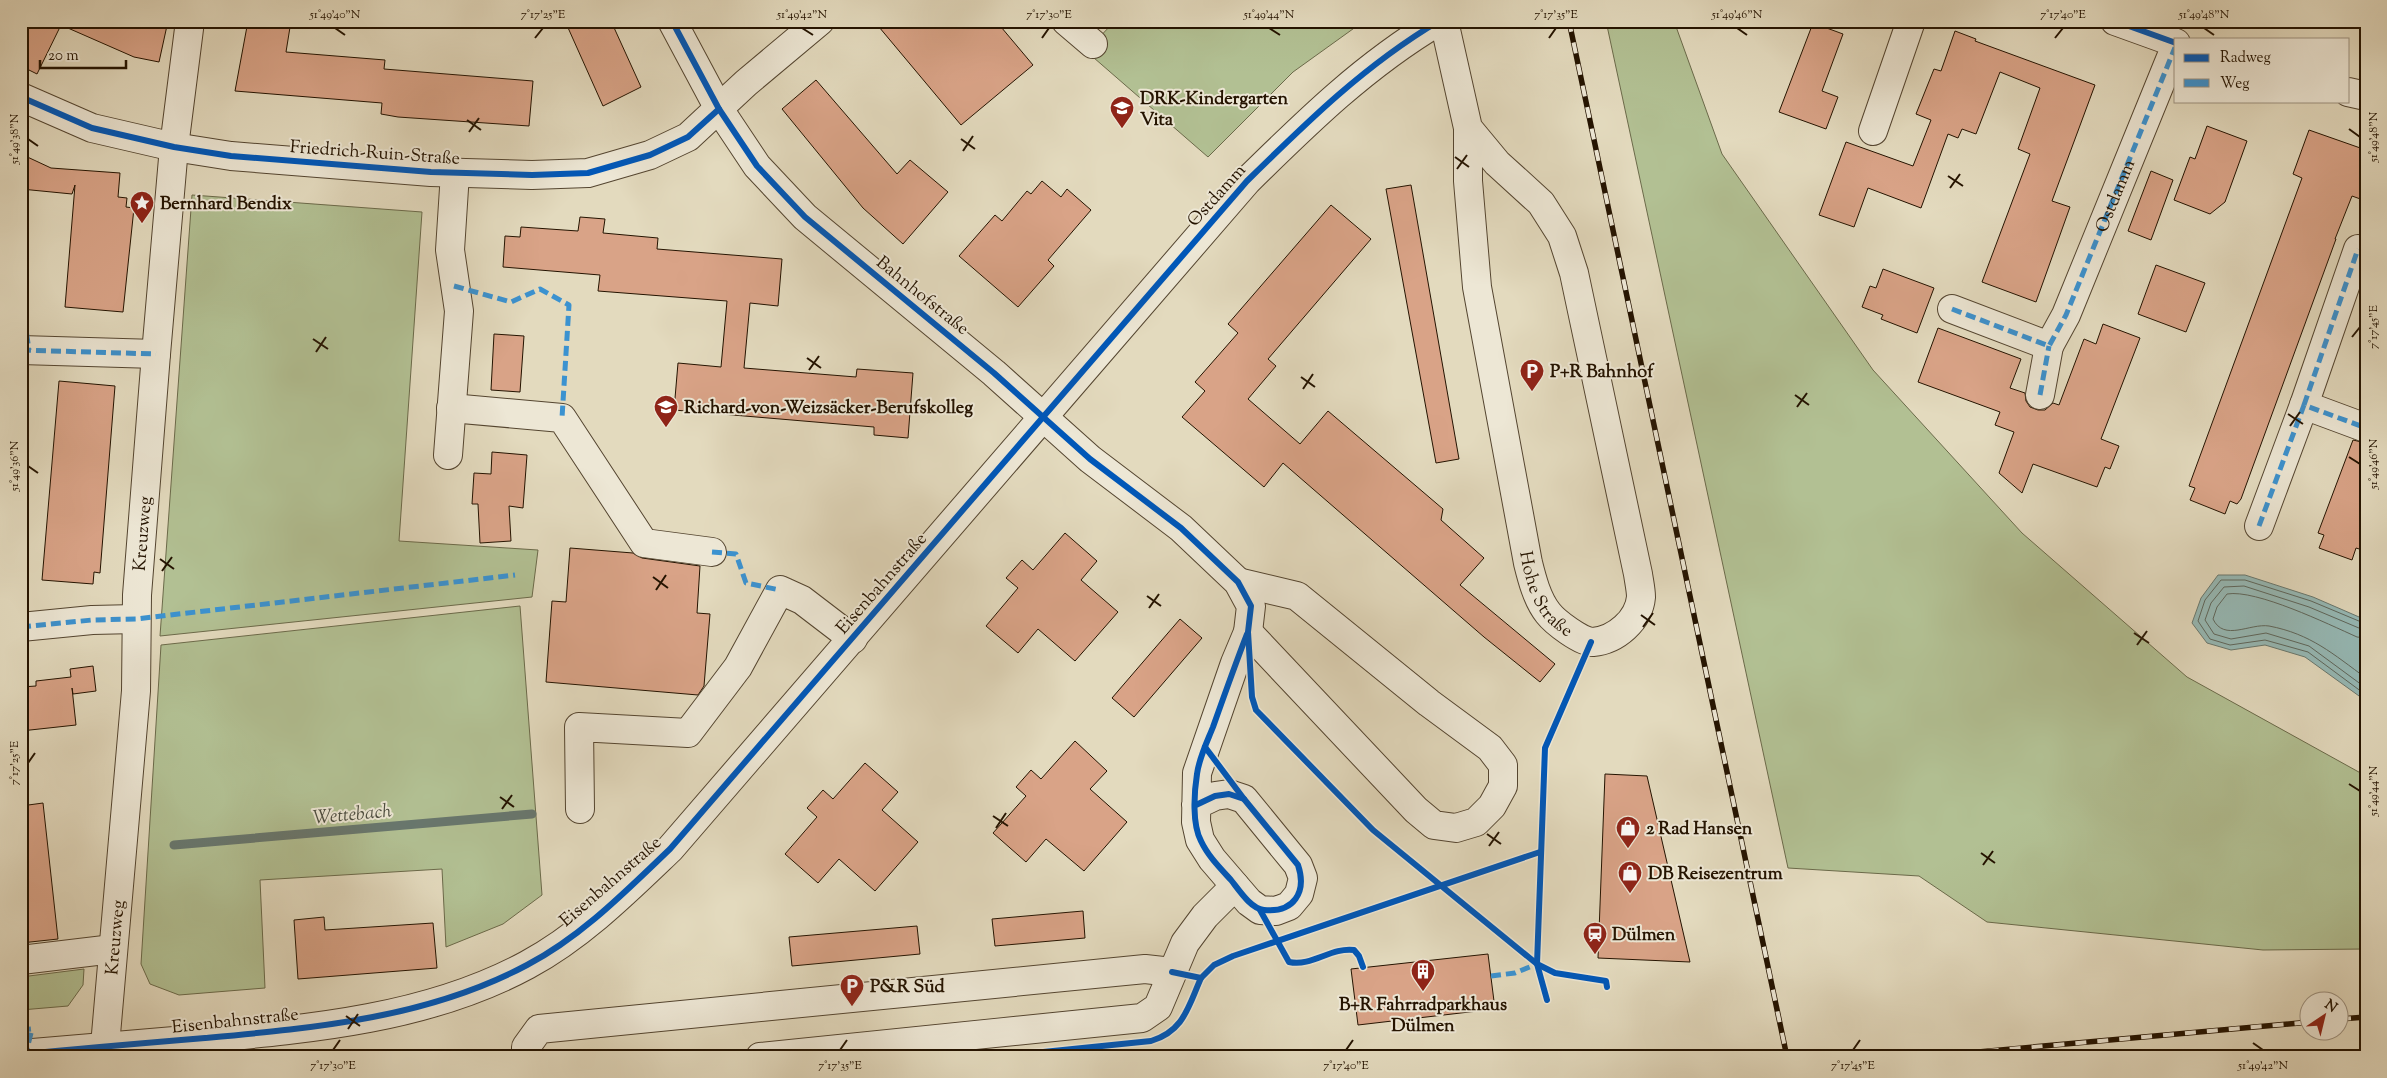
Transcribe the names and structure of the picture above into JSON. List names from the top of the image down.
{
  "streets": {
    "street": [
      "Friedrich-Ruin-Straße",
      "Ostdamm",
      "Bahnhofstraße",
      "Kreuzweg",
      "Eisenbahnstraße",
      "Hohe Straße"
    ]
  },
  "crossings": [
    ["Friedrich-Ruin-Straße", "Bahnhofstraße"],
    ["Friedrich-Ruin-Straße", "Kreuzweg"],
    ["Ostdamm", "Bahnhofstraße"],
    ["Ostdamm", "Eisenbahnstraße"],
    ["Bahnhofstraße", "Eisenbahnstraße"],
    ["Kreuzweg", "Eisenbahnstraße"]
  ],
  "water": ["Wettebach"],
  "places": {
    "school or university": ["DRK-Kindergarten Vita", "Richard-von-Weizsäcker-Berufskolleg"],
    "place": ["Bernhard Bendix"],
    "parking": ["P+R Bahnhof", "P&R Süd"],
    "shop": ["2 Rad Hansen", "DB Reisezentrum"],
    "station": ["Dülmen"],
    "building": ["B+R Fahrradparkhaus Dülmen"]
  },
  "legend": ["Radweg", "Weg"],
  "scale_bar": "20 m",
  "north": "top right",
  "coordinates": [
    "51°49'40\"N",
    "7°17'25\"E",
    "51°49'42\"N",
    "7°17'30\"E",
    "51°49'44\"N",
    "7°17'35\"E",
    "51°49'46\"N",
    "7°17'40\"E",
    "51°49'48\"N",
    "51°49'38\"N",
    "7°17'45\"E",
    "51°49'36\"N"
  ]
}
